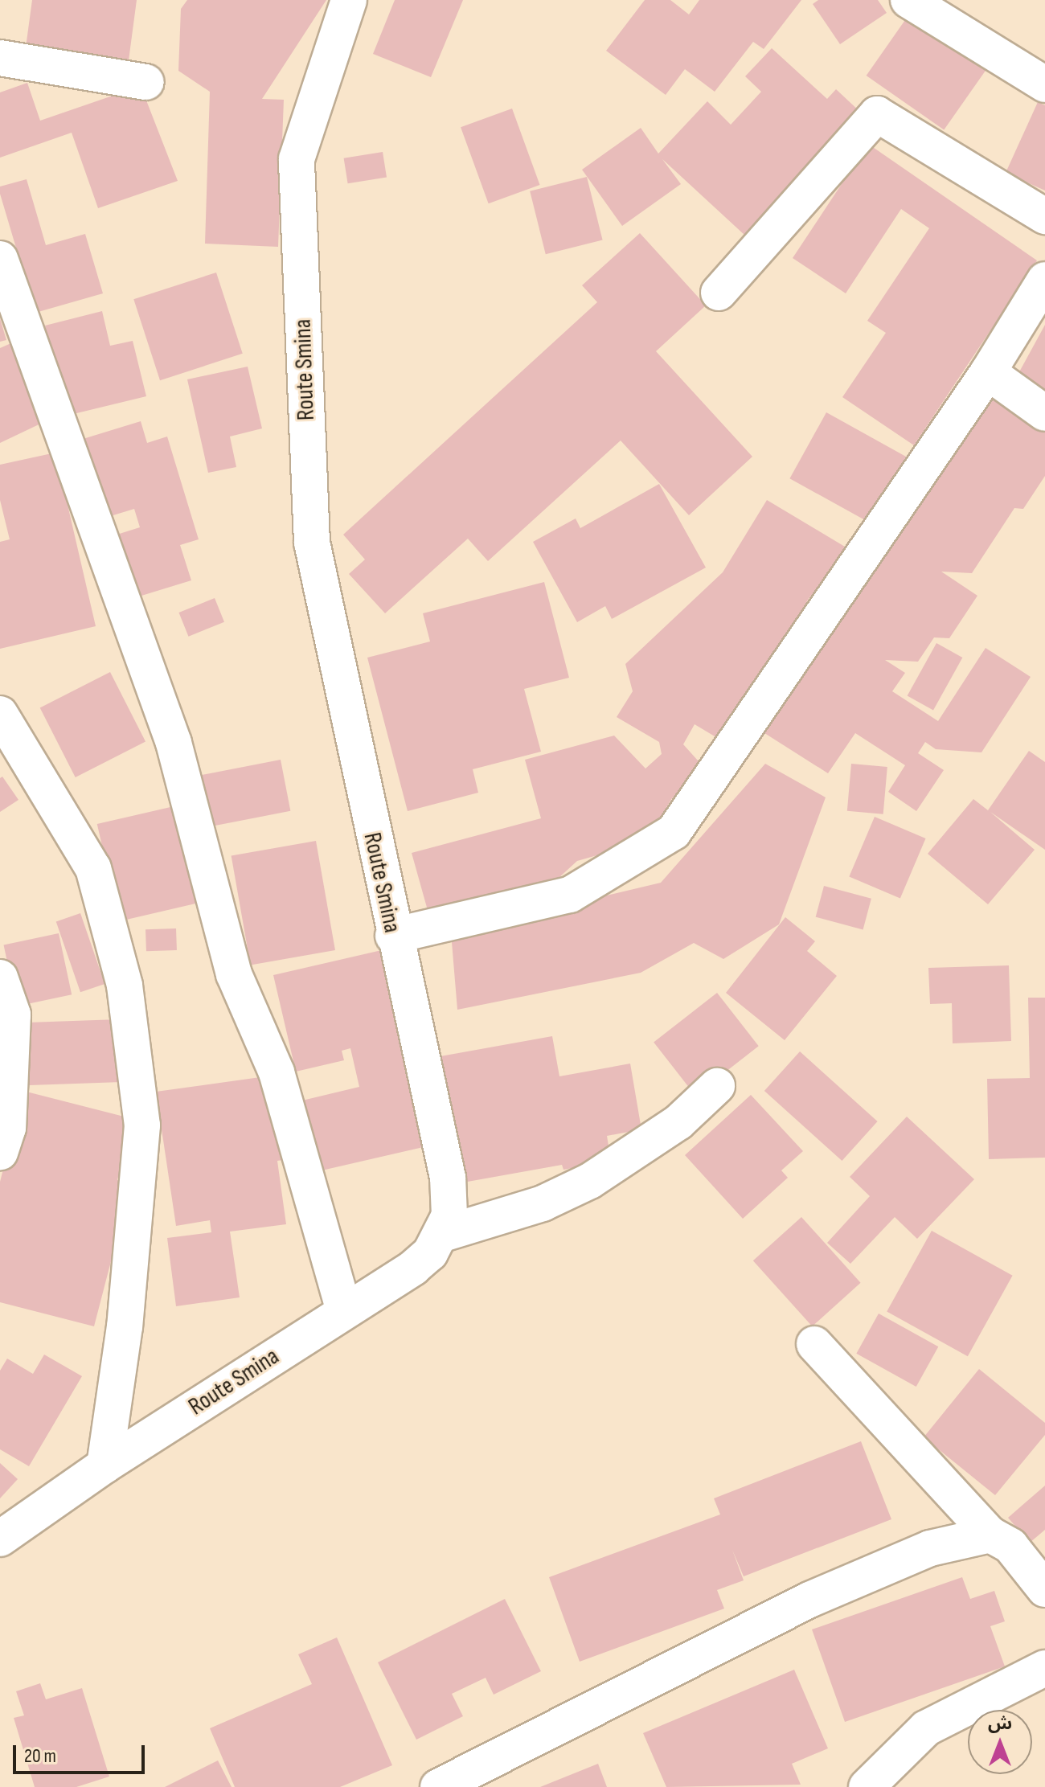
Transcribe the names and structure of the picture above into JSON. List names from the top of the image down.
{
  "streets": {
    "street": ["Route Smina"]
  },
  "scale_bar": "20 m",
  "north": "top"
}
